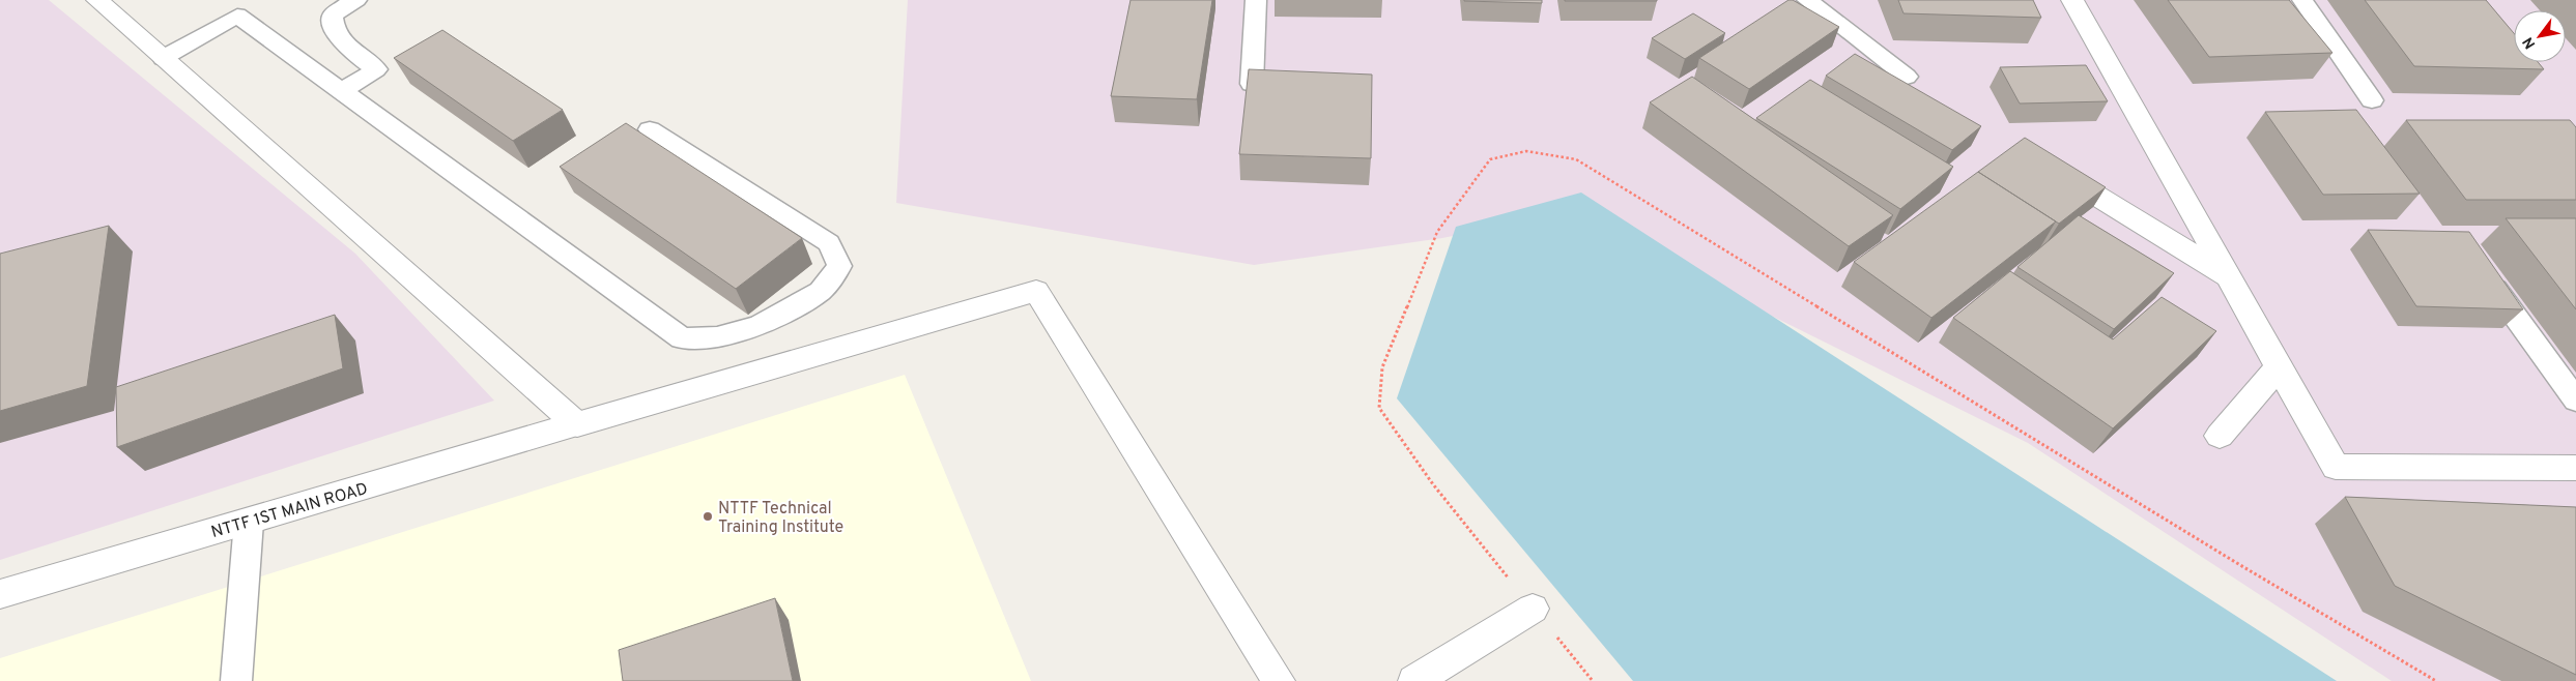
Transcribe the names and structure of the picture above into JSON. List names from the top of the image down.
{
  "streets": {
    "street": ["NTTF 1ST MAIN ROAD"]
  },
  "places": ["NTTF Technical Training Institute"],
  "north": "bottom left"
}
